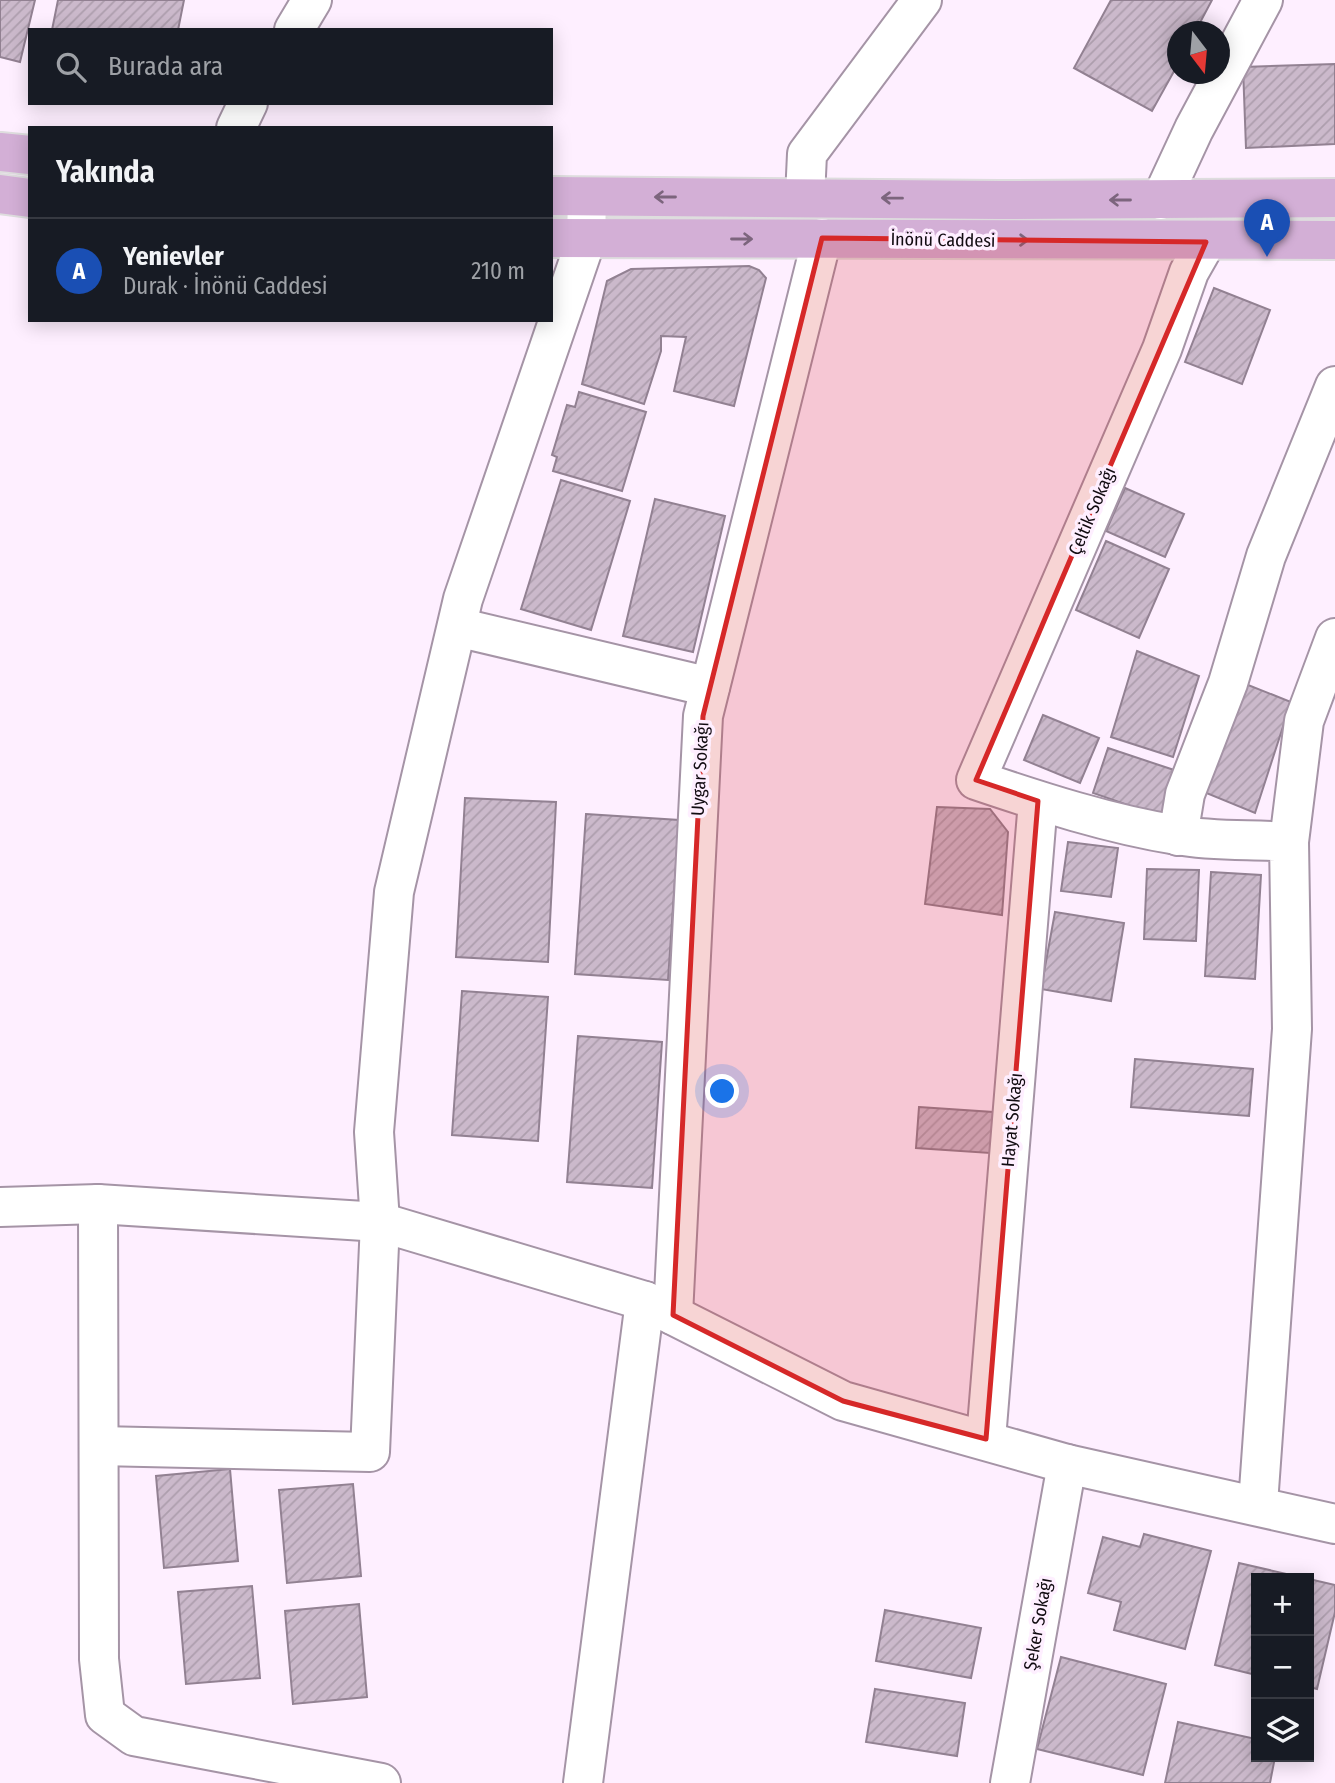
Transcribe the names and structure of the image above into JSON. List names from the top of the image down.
{
  "streets": {
    "main road": ["İnönü Caddesi"],
    "street": [
      "Çeltik Sokağı",
      "Uygar Sokağı",
      "Hayat Sokağı",
      "Şeker Sokağı"
    ]
  },
  "crossings": [
    ["İnönü Caddesi", "Çeltik Sokağı"],
    ["İnönü Caddesi", "Uygar Sokağı"],
    ["Çeltik Sokağı", "Hayat Sokağı"]
  ],
  "north": "bottom",
  "page": {
    "search": "Burada ara",
    "heading": "Yakında",
    "pins": "A",
    "list": [
      {
        "mark": "A",
        "name": "Yenievler",
        "note": "Durak · İnönü Caddesi",
        "value": "210 m"
      }
    ],
    "map_buttons": ["+", "−"]
  }
}
